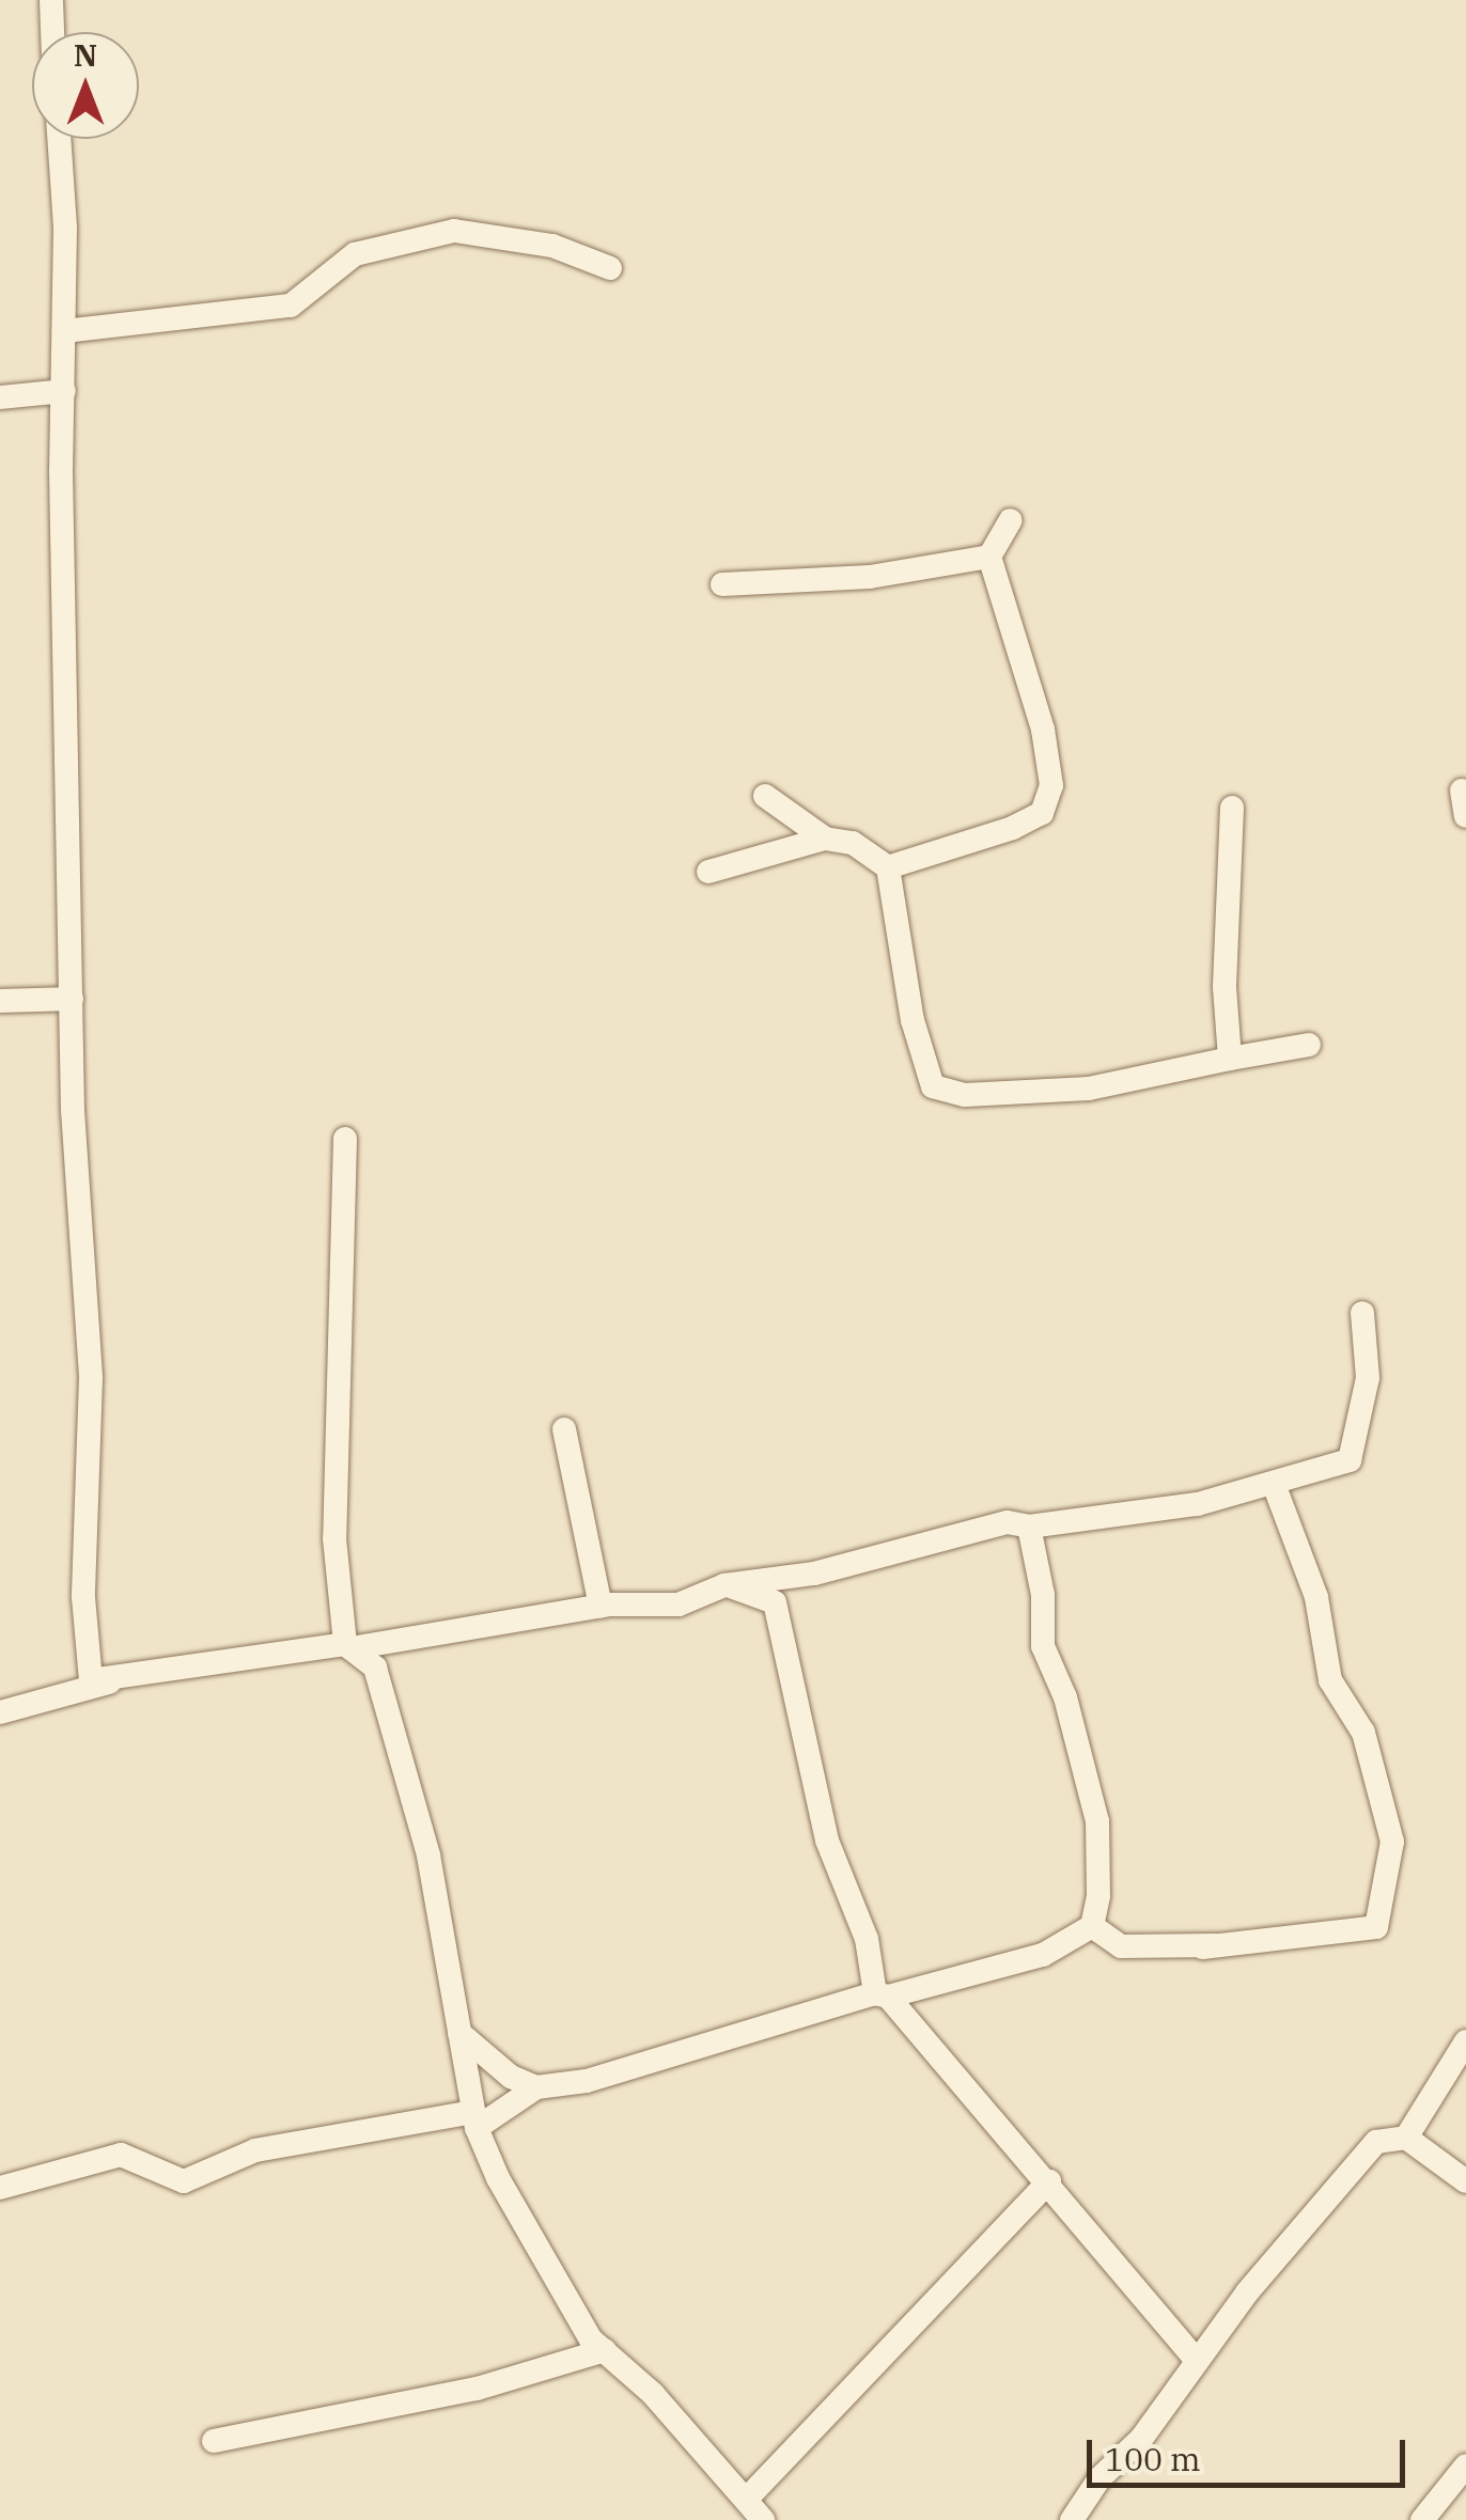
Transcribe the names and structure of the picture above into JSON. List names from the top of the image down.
{
  "scale_bar": "100 m",
  "north": "top"
}
